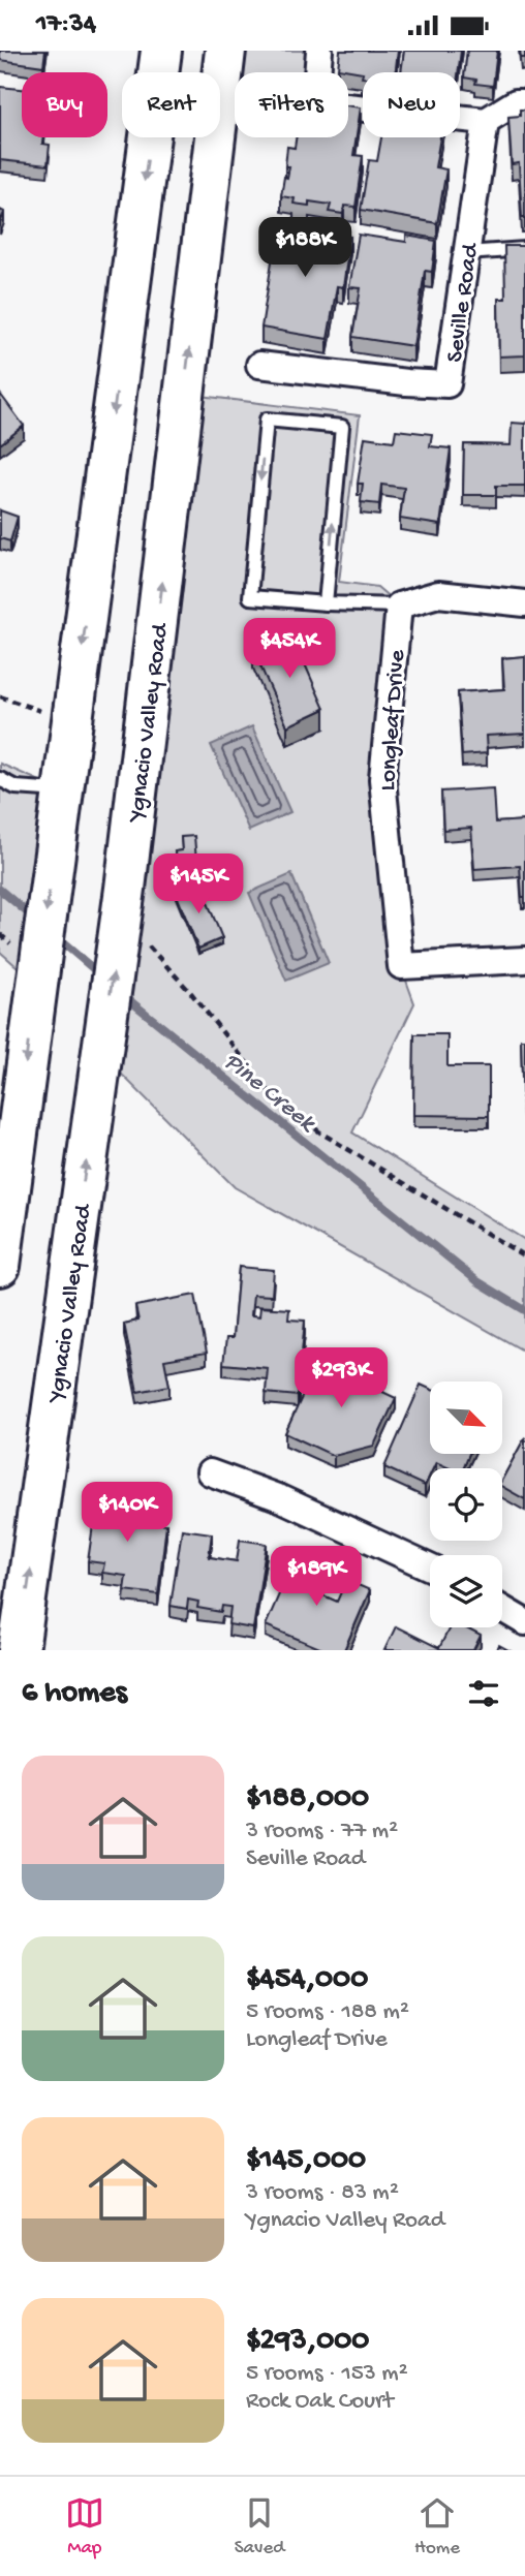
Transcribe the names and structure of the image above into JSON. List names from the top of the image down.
{
  "streets": {
    "highway": ["Ygnacio Valley Road"],
    "street": ["Seville Road", "Longleaf Drive"]
  },
  "water": ["Pine Creek"],
  "north": "bottom right",
  "page": {
    "status": "17:34",
    "chip": [
      "Buy",
      "Rent",
      "Filters",
      "New"
    ],
    "price": [
      "$188K",
      "$454K",
      "$145K",
      "$293K",
      "$140K",
      "$189K"
    ],
    "heading": "6 homes",
    "list": [
      {
        "name": "$188,000",
        "note": "3 rooms · 77 m² · Seville Road"
      },
      {
        "name": "$454,000",
        "note": "5 rooms · 188 m² · Longleaf Drive"
      },
      {
        "name": "$145,000",
        "note": "3 rooms · 83 m² · Ygnacio Valley Road"
      },
      {
        "name": "$293,000",
        "note": "5 rooms · 153 m² · Rock Oak Court"
      }
    ],
    "tabs": ["Map", "Saved", "Home"]
  }
}
